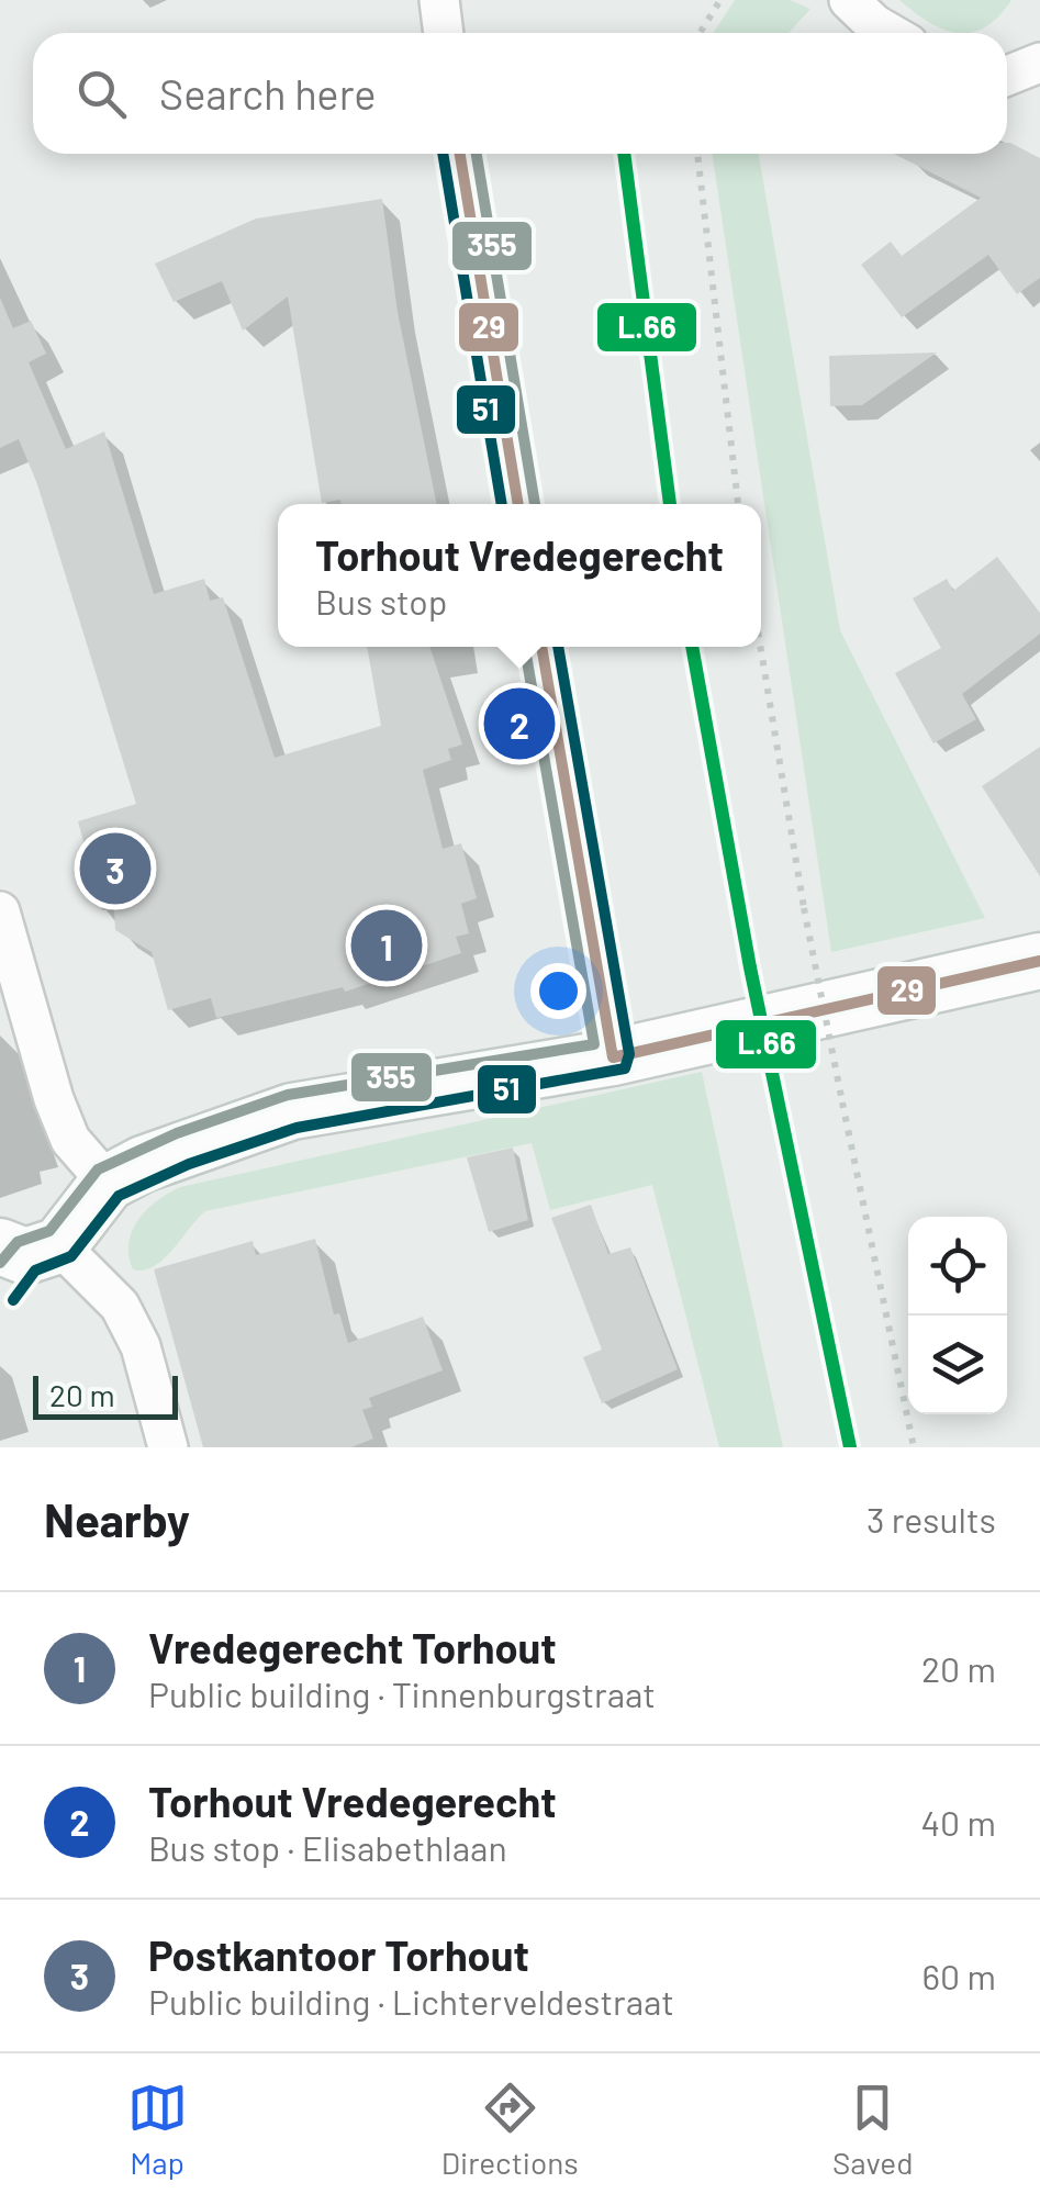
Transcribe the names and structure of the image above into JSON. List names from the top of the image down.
{
  "lines": [
    "transit line L.66",
    "transit line 29",
    "transit line 51",
    "transit line 355"
  ],
  "scale_bar": "20 m",
  "page": {
    "search": "Search here",
    "popup": ["Torhout Vredegerecht", "Bus stop"],
    "pins": ["2", "3", "1"],
    "scale": "20 m",
    "heading": ["Nearby", "3 results"],
    "list": [
      {
        "mark": "1",
        "name": "Vredegerecht Torhout",
        "note": "Public building · Tinnenburgstraat",
        "value": "20 m"
      },
      {
        "mark": "2",
        "name": "Torhout Vredegerecht",
        "note": "Bus stop · Elisabethlaan",
        "value": "40 m"
      },
      {
        "mark": "3",
        "name": "Postkantoor Torhout",
        "note": "Public building · Lichterveldestraat",
        "value": "60 m"
      }
    ],
    "nav": ["Map", "Directions", "Saved"]
  }
}
